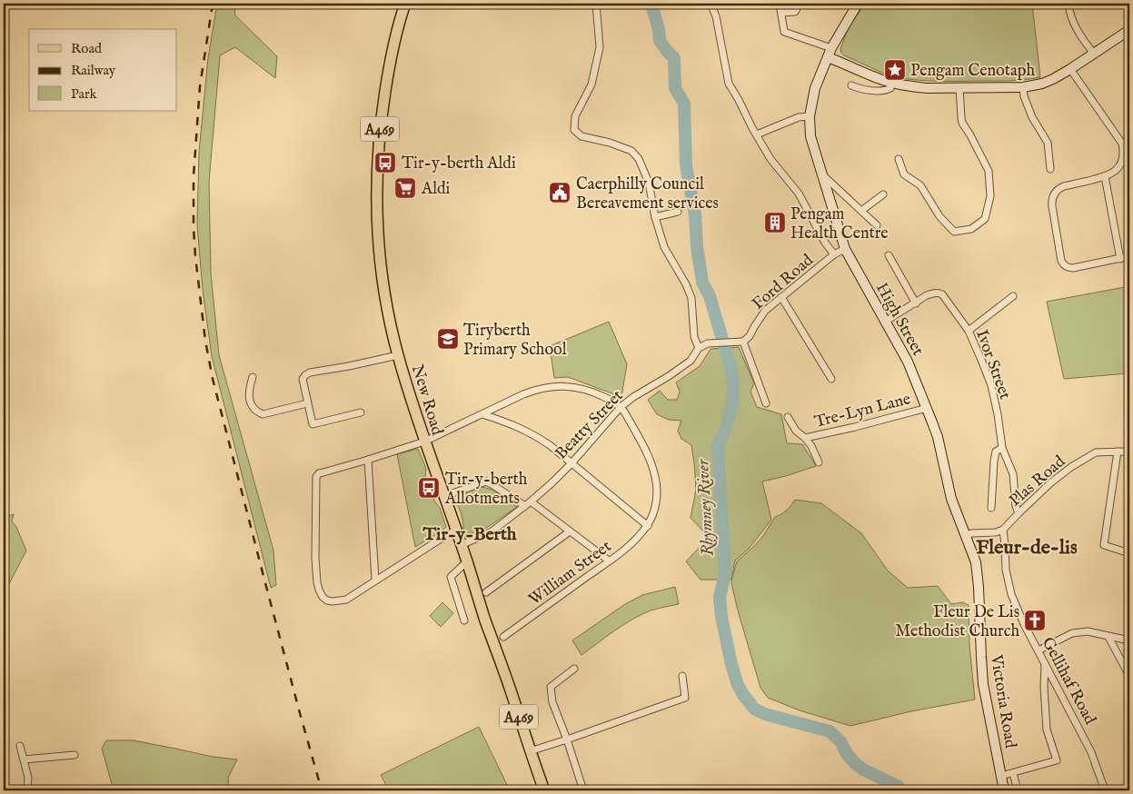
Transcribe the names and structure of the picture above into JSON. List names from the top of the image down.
{
  "streets": {
    "main road": [
      "A469",
      "High Street",
      "New Road",
      "Victoria Road"
    ],
    "street": [
      "Ford Road",
      "Ivor Street",
      "Tre-Lyn Lane",
      "Beatty Street",
      "Plas Road",
      "William Street",
      "Gellihaf Road"
    ]
  },
  "crossings": [
    ["Ford Road", "High Street"],
    ["Ford Road", "Beatty Street"],
    ["High Street", "Ivor Street"],
    ["High Street", "Tre-Lyn Lane"],
    ["High Street", "Victoria Road"],
    ["Ivor Street", "Plas Road"],
    ["New Road", "Beatty Street"],
    ["Beatty Street", "William Street"],
    ["Plas Road", "Gellihaf Road"]
  ],
  "districts": ["Tir-y-Berth", "Fleur-de-lis"],
  "water": ["Rhymney River"],
  "places": {
    "place": ["Pengam Cenotaph"],
    "bus stop": ["Tir-y-berth Aldi", "Tir-y-berth Allotments"],
    "supermarket": ["Aldi"],
    "public building": ["Caerphilly Council Bereavement services"],
    "building": ["Pengam Health Centre"],
    "school or university": ["Tiryberth Primary School"],
    "church": ["Fleur De Lis Methodist Church"]
  },
  "legend": ["Road", "Railway", "Park"]
}
